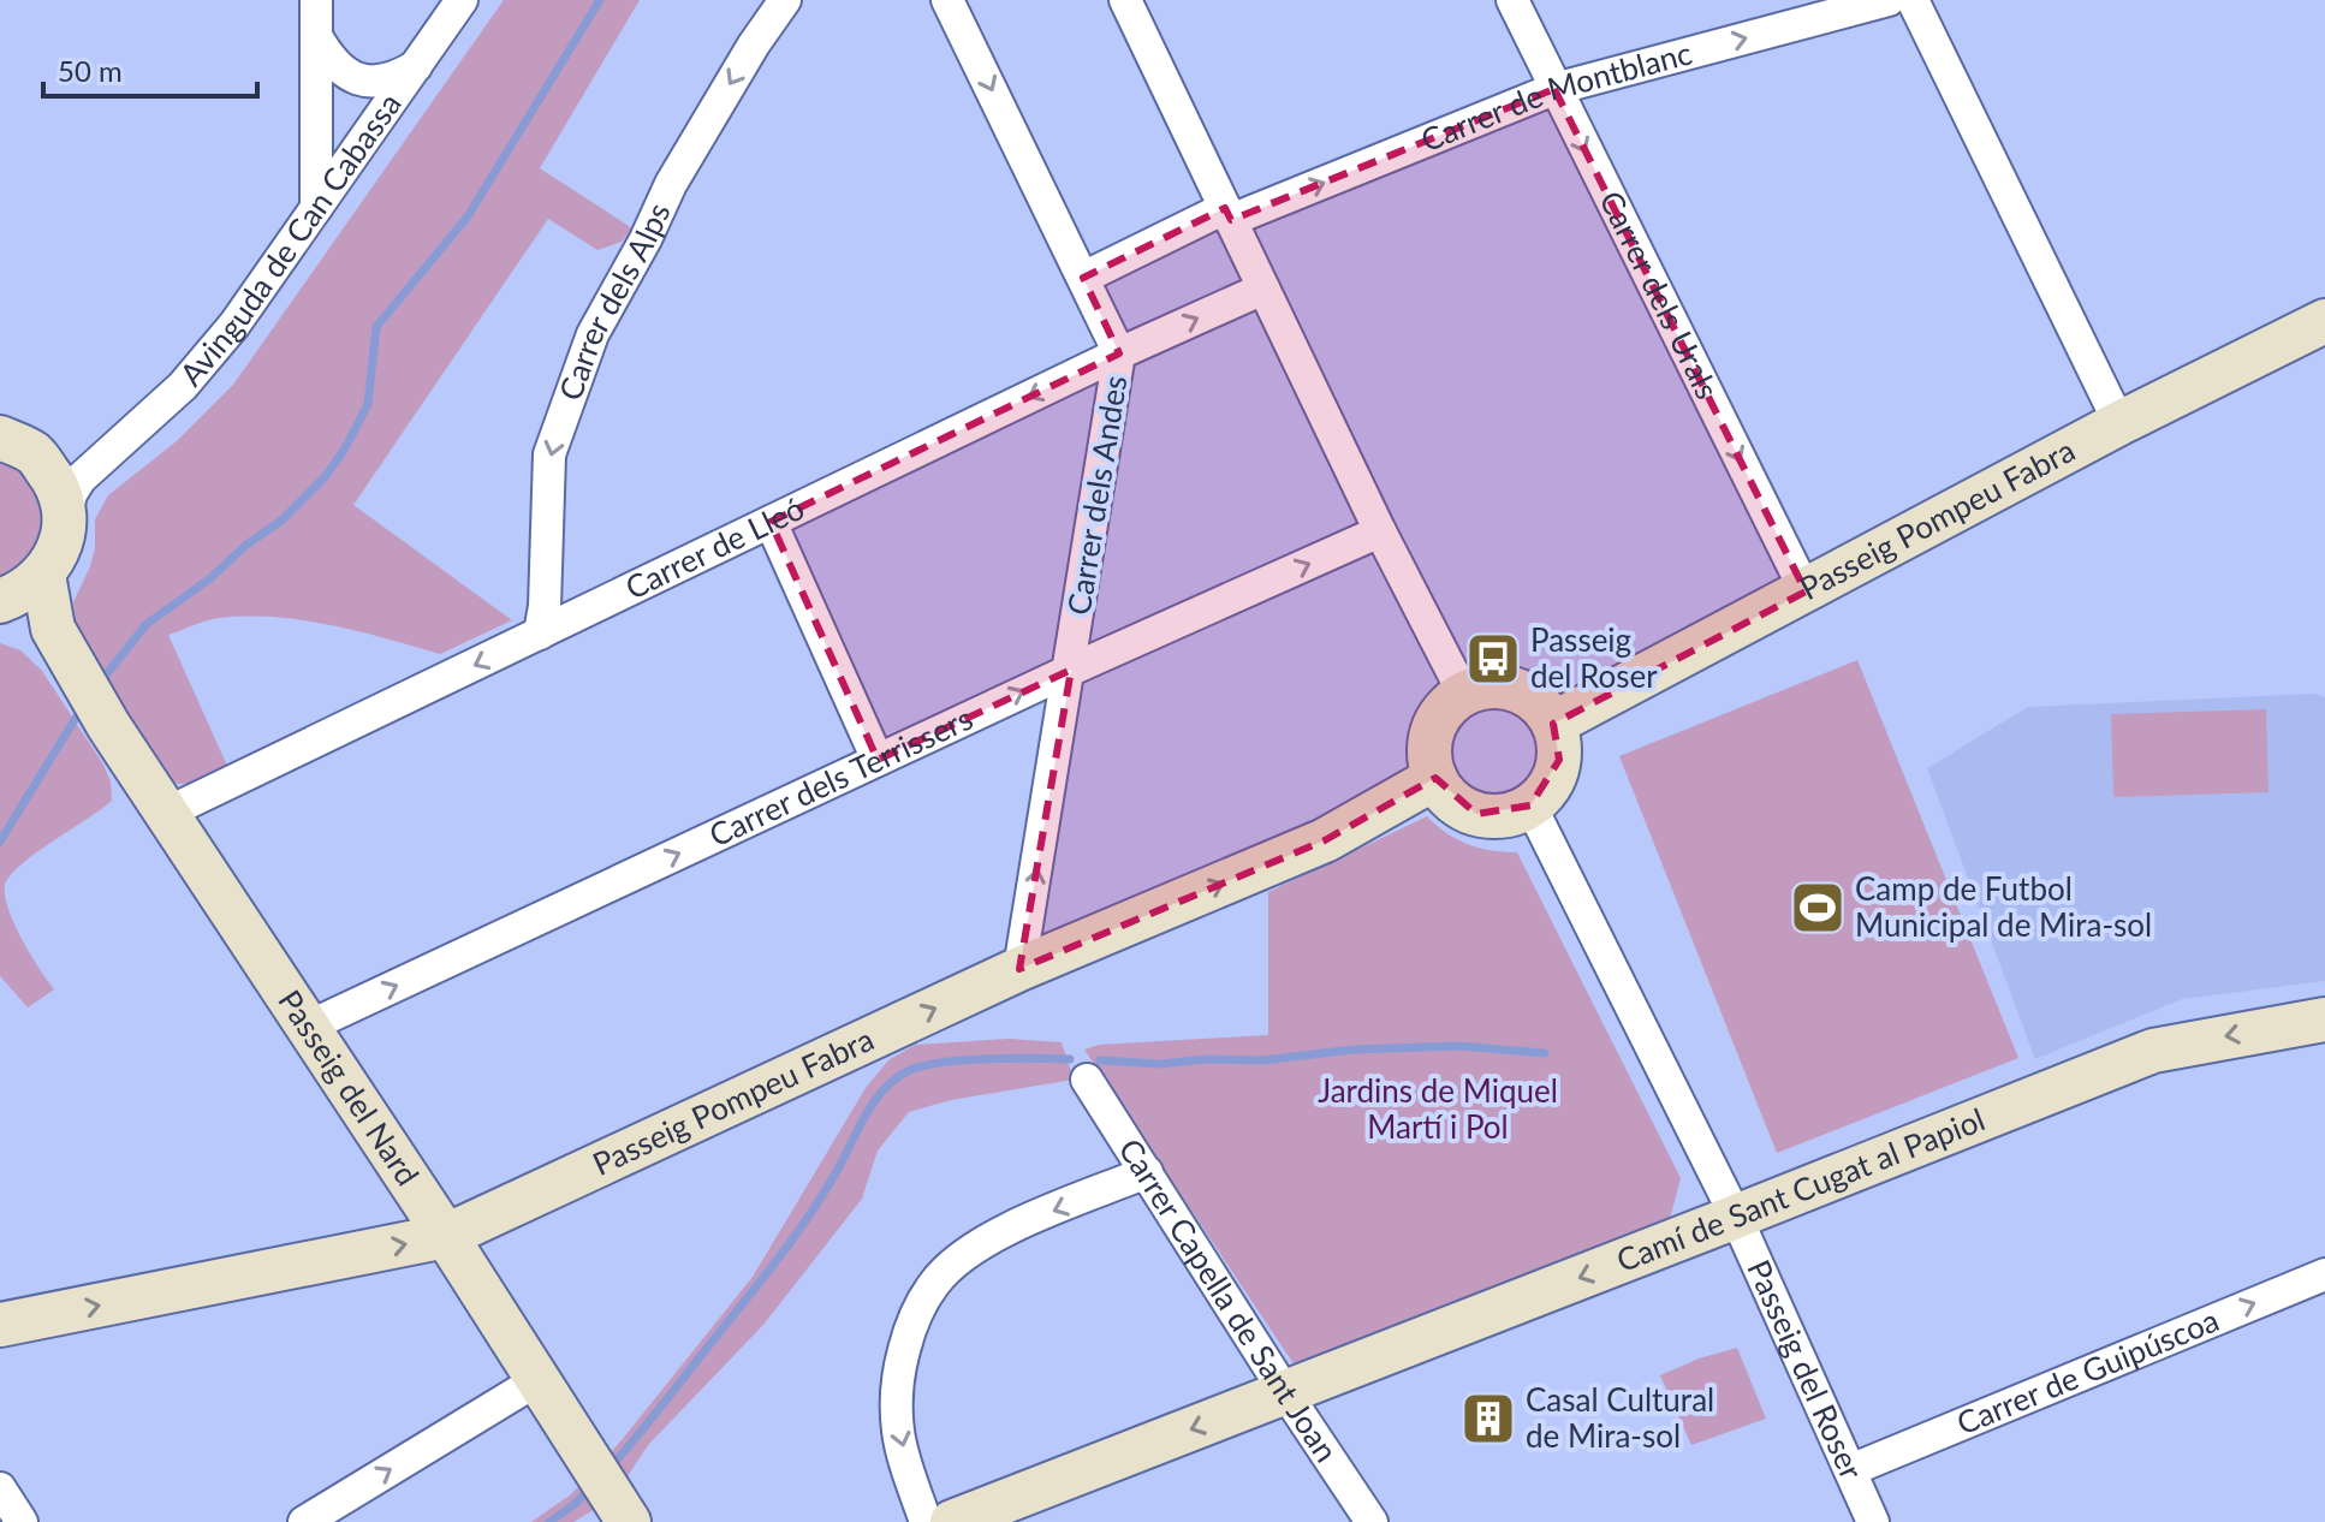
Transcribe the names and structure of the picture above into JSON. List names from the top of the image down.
{
  "streets": {
    "street": [
      "Carrer de Montblanc",
      "Avinguda de Can Cabassa",
      "Carrer dels Urals",
      "Carrer dels Alps",
      "Carrer dels Andes",
      "Passeig Pompeu Fabra",
      "Carrer de Lleó",
      "Carrer dels Terrissers",
      "Passeig del Nard",
      "Camí de Sant Cugat al Papiol",
      "Carrer Capella de Sant Joan",
      "Passeig del Roser",
      "Carrer de Guipúscoa"
    ]
  },
  "crossings": [
    ["Carrer de Montblanc", "Carrer dels Urals"],
    ["Carrer de Montblanc", "Carrer dels Andes"],
    ["Carrer dels Urals", "Passeig Pompeu Fabra"],
    ["Carrer dels Alps", "Carrer de Lleó"],
    ["Carrer dels Andes", "Passeig Pompeu Fabra"],
    ["Carrer dels Andes", "Carrer de Lleó"],
    ["Carrer dels Andes", "Carrer dels Terrissers"],
    ["Passeig Pompeu Fabra", "Passeig del Nard"],
    ["Passeig Pompeu Fabra", "Passeig del Roser"],
    ["Carrer de Lleó", "Passeig del Nard"],
    ["Carrer dels Terrissers", "Passeig del Nard"],
    ["Camí de Sant Cugat al Papiol", "Carrer Capella de Sant Joan"],
    ["Camí de Sant Cugat al Papiol", "Passeig del Roser"],
    ["Passeig del Roser", "Carrer de Guipúscoa"]
  ],
  "one_way": [
    "Carrer de Montblanc",
    "Carrer dels Urals",
    "Carrer dels Alps",
    "Passeig Pompeu Fabra",
    "Carrer dels Terrissers",
    "Camí de Sant Cugat al Papiol",
    "Carrer de Guipúscoa"
  ],
  "parks": ["Jardins de Miquel Martí i Pol"],
  "places": {
    "bus stop": ["Passeig del Roser"],
    "sports": ["Camp de Futbol Municipal de Mira-sol"],
    "building": ["Casal Cultural de Mira-sol"]
  },
  "scale_bar": "50 m"
}
